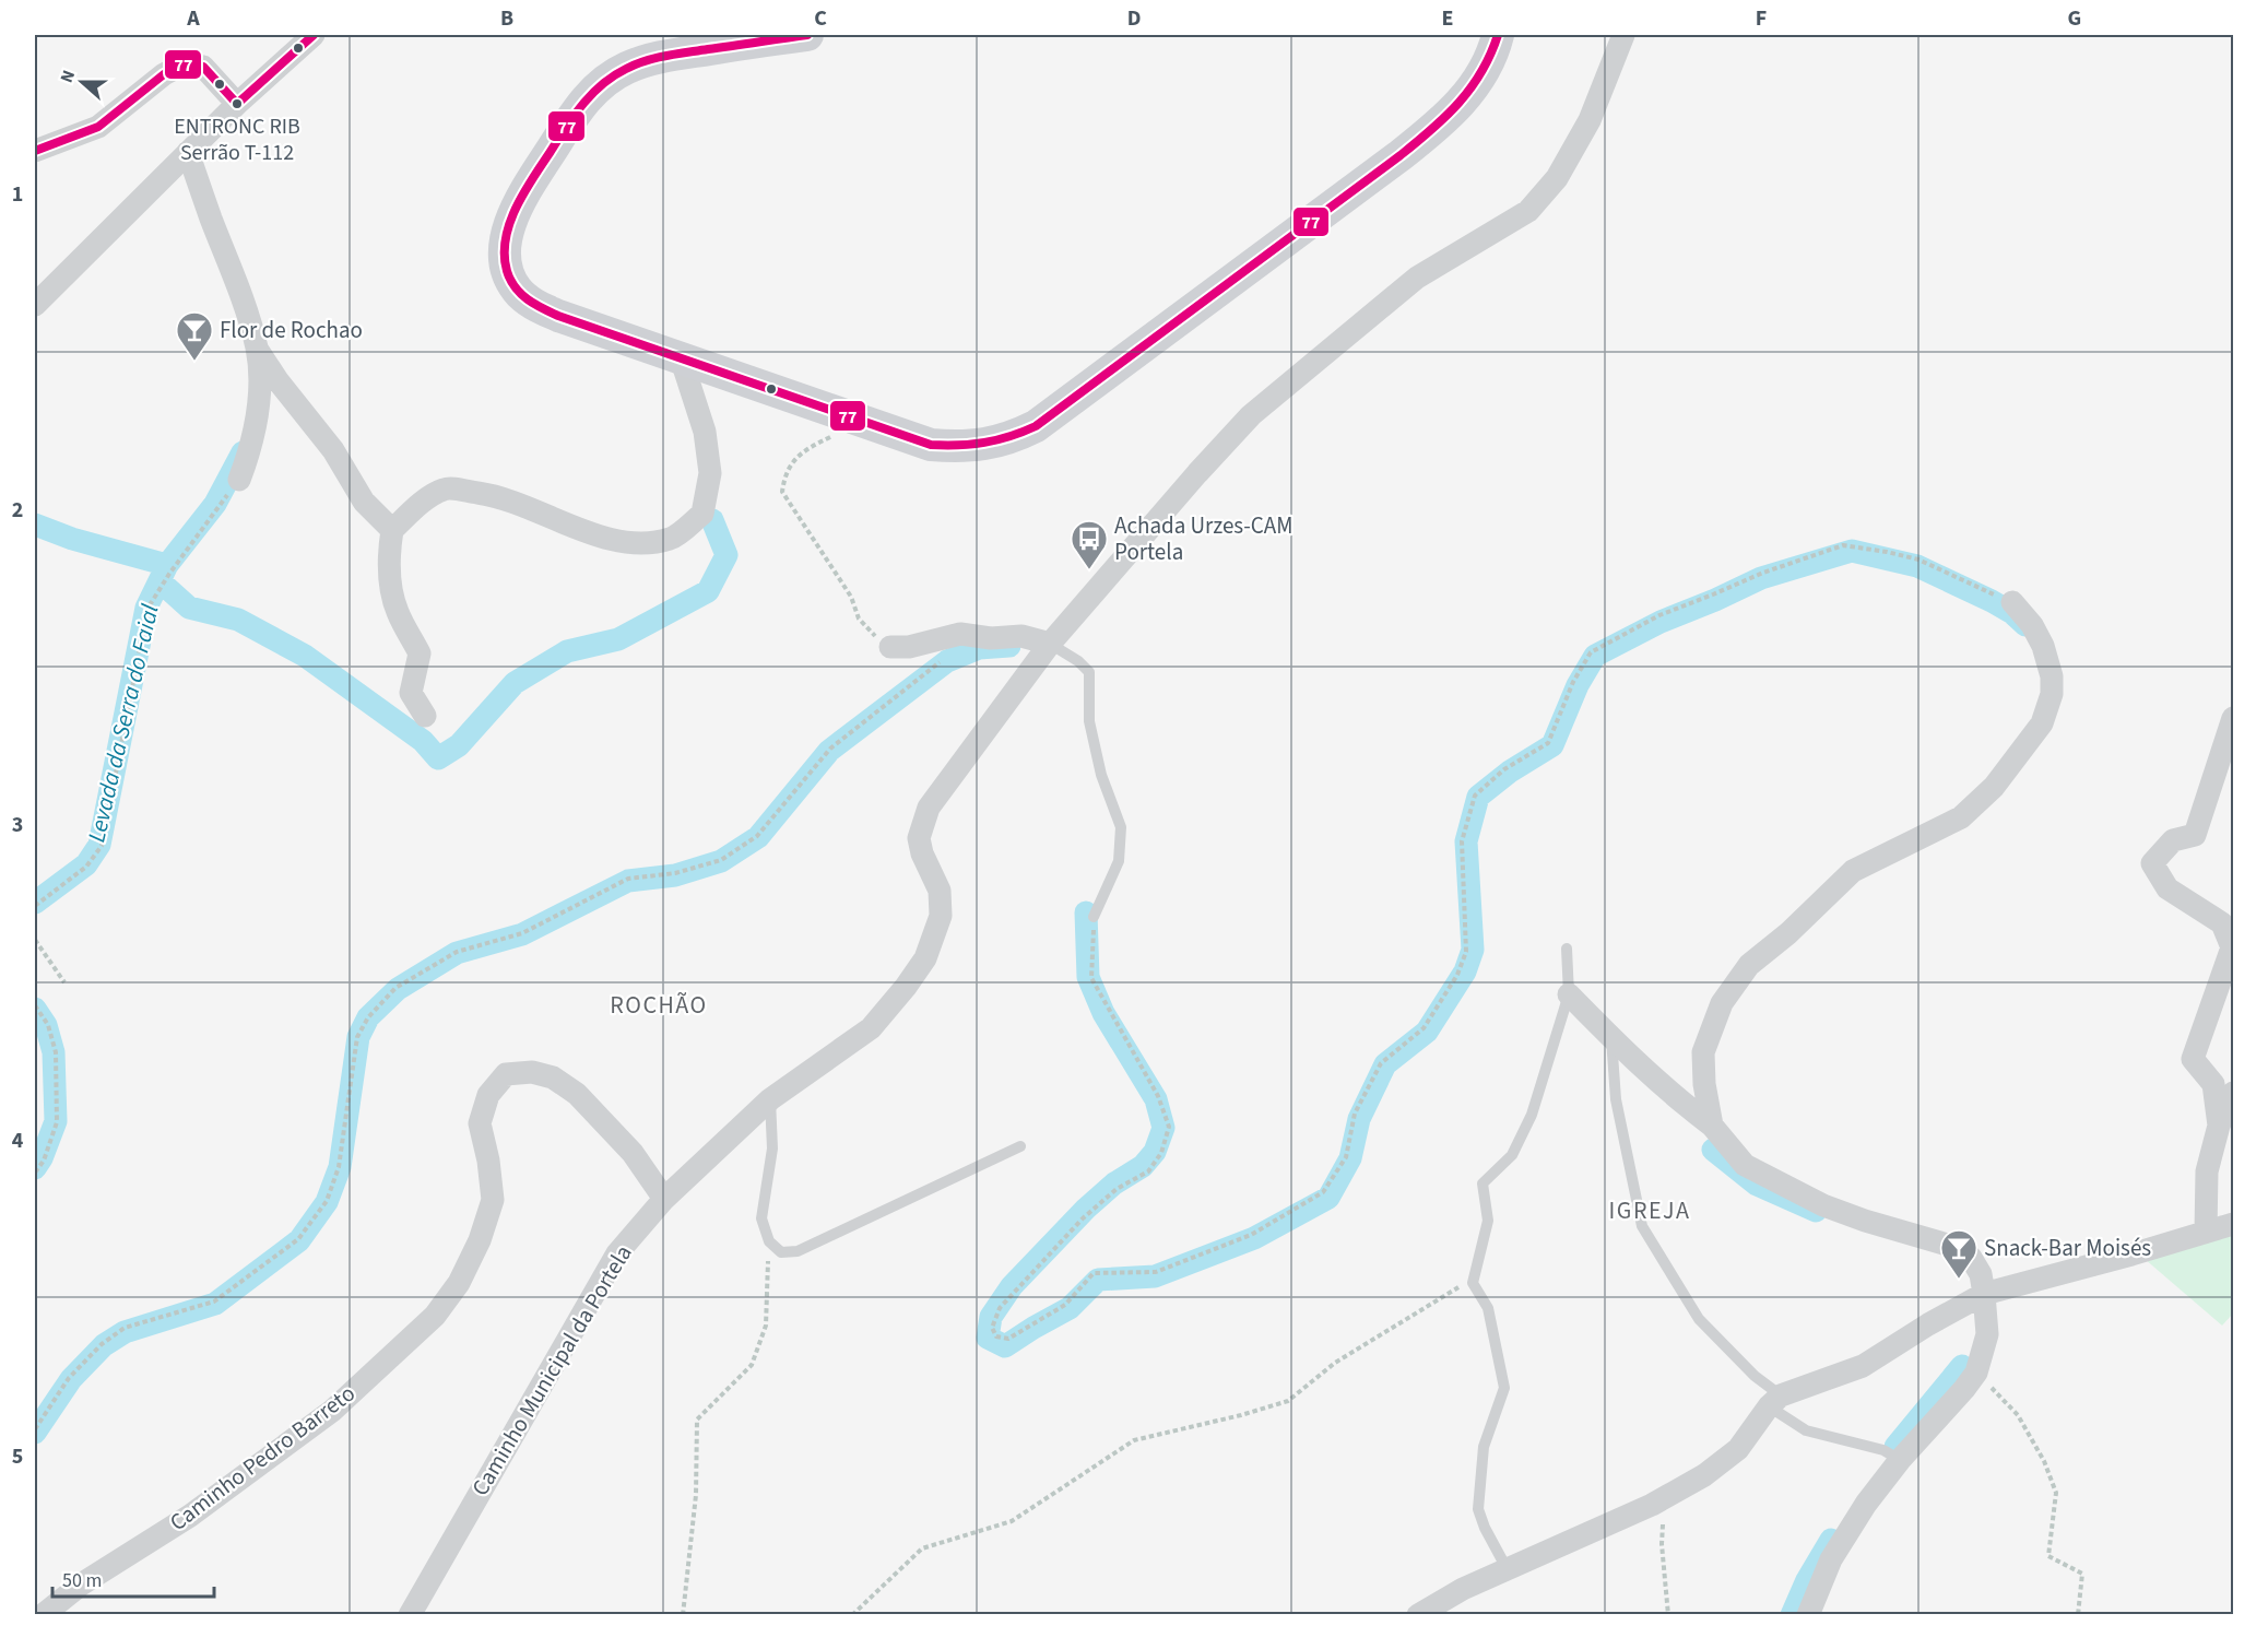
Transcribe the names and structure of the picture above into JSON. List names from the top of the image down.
{
  "streets": {
    "street": ["Caminho Municipal da Portela", "Caminho Pedro Barreto"]
  },
  "crossings": [
    ["Caminho Municipal da Portela", "Caminho Pedro Barreto"]
  ],
  "districts": ["ROCHÃO", "IGREJA"],
  "water": ["Levada da Serra do Faial"],
  "places": {
    "other": ["ENTRONC RIB Serrão T-112"],
    "bar": ["Flor de Rochao", "Snack-Bar Moisés"],
    "bus stop": ["Achada Urzes-CAM Portela"]
  },
  "lines": ["transit line 77"],
  "scale_bar": "50 m",
  "north": "left",
  "grid": {
    "columns": [
      "A",
      "B",
      "C",
      "D",
      "E",
      "F",
      "G"
    ],
    "rows": [
      "1",
      "2",
      "3",
      "4",
      "5"
    ]
  }
}
